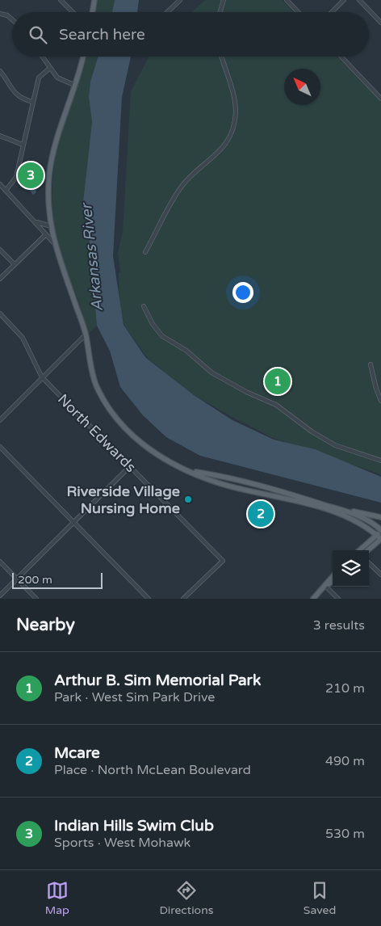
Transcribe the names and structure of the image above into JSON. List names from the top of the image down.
{
  "streets": {
    "street": ["North Edwards"]
  },
  "water": ["Arkansas River"],
  "places": ["Riverside Village Nursing Home"],
  "scale_bar": "200 m",
  "north": "top left",
  "page": {
    "search": "Search here",
    "pins": ["3", "1", "2"],
    "scale": "200 m",
    "heading": ["Nearby", "3 results"],
    "list": [
      {
        "mark": "1",
        "name": "Arthur B. Sim Memorial Park",
        "note": "Park · West Sim Park Drive",
        "value": "210 m"
      },
      {
        "mark": "2",
        "name": "Mcare",
        "note": "Place · North McLean Boulevard",
        "value": "490 m"
      },
      {
        "mark": "3",
        "name": "Indian Hills Swim Club",
        "note": "Sports · West Mohawk",
        "value": "530 m"
      }
    ],
    "nav": ["Map", "Directions", "Saved"]
  }
}
